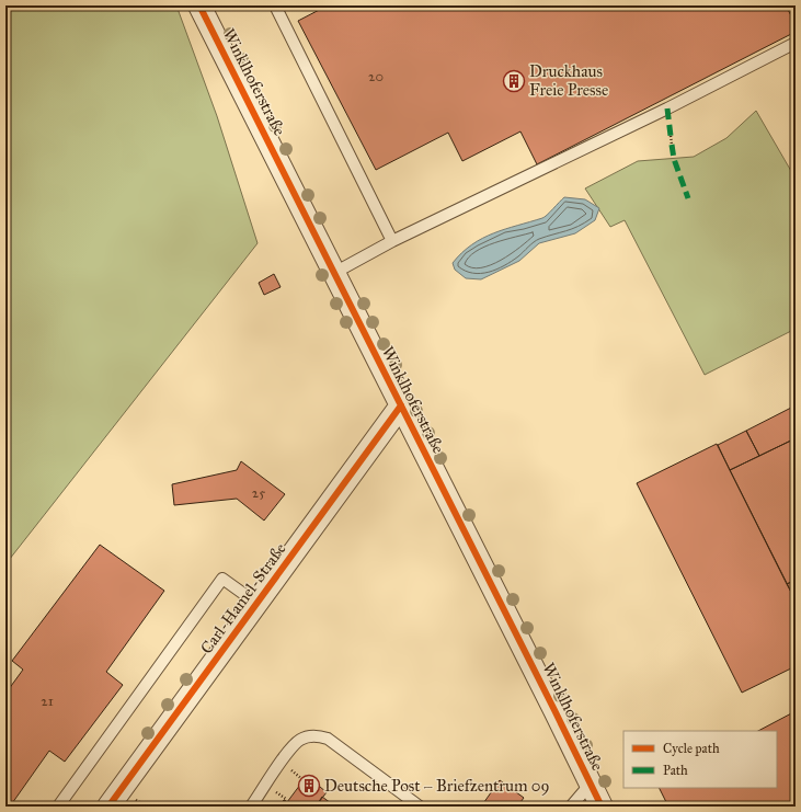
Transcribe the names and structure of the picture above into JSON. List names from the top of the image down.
{
  "streets": {
    "street": ["Winklhoferstraße", "Carl-Hamel-Straße"]
  },
  "crossings": [
    ["Winklhoferstraße", "Carl-Hamel-Straße"]
  ],
  "places": {
    "building": ["Druckhaus Freie Presse", "Deutsche Post – Briefzentrum 09"]
  },
  "house_numbers": ["20", "25", "21"],
  "legend": ["Cycle path", "Path"]
}
